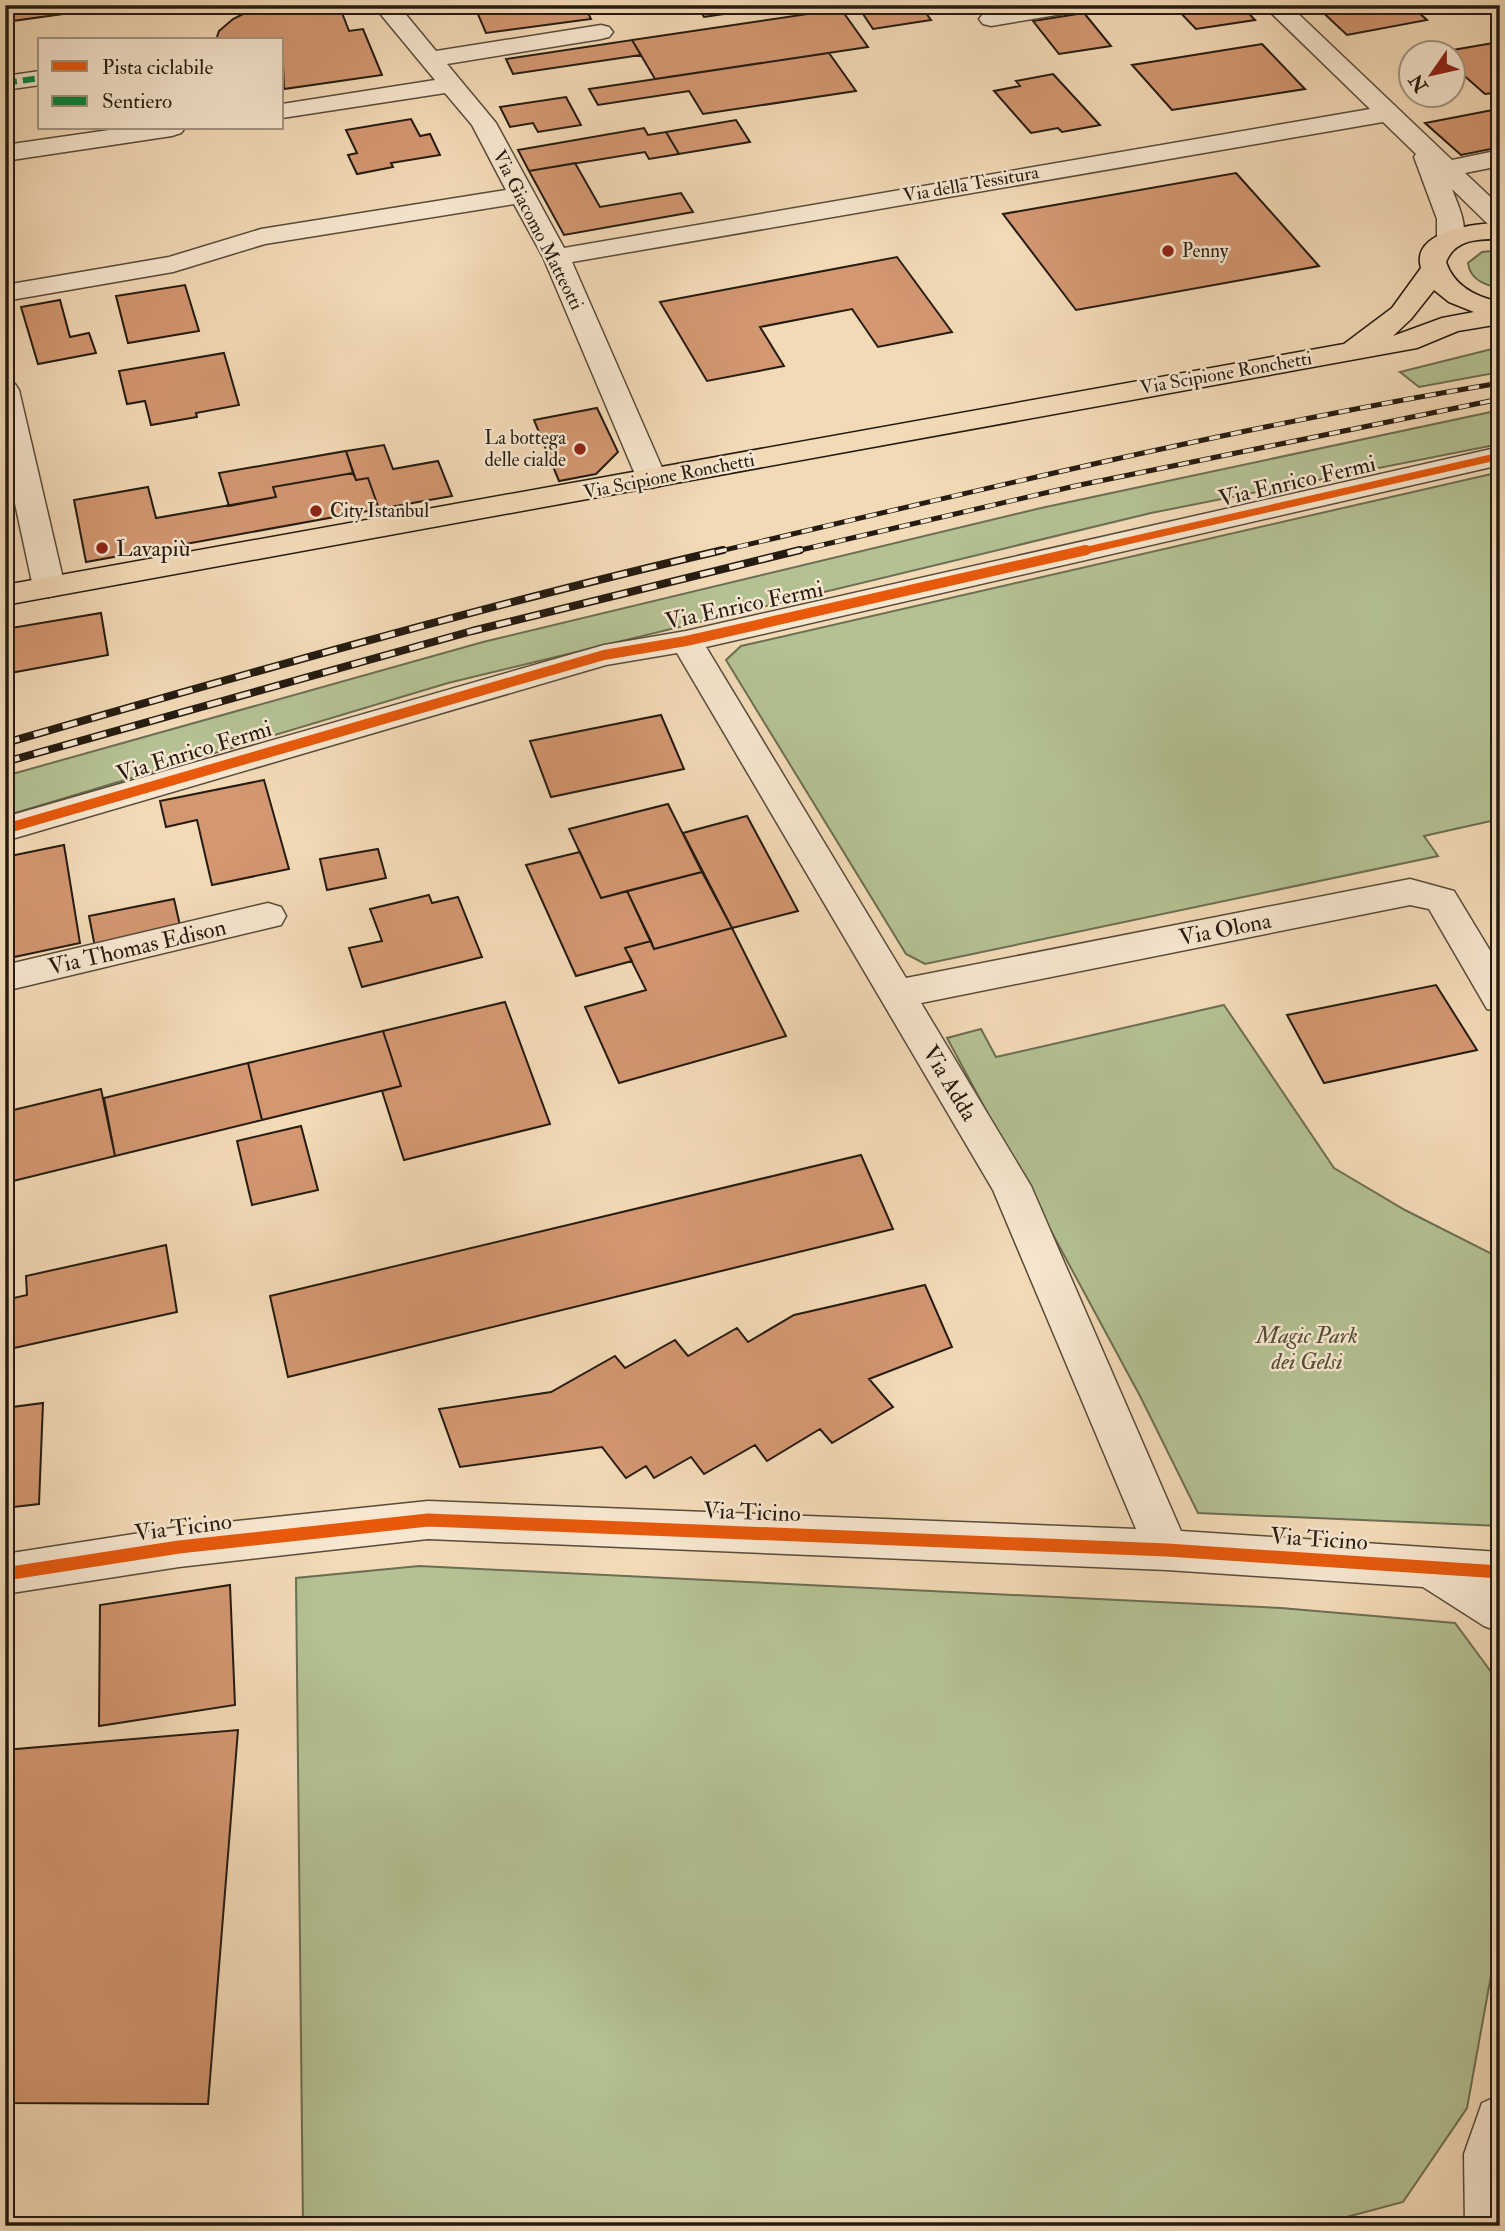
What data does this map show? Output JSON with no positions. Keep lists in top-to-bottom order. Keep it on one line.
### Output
{"streets":{"main road":["Via Scipione Ronchetti"],"street":["Via della Tessitura","Via Giacomo Matteotti","Via Enrico Fermi","Via Olona","Via Thomas Edison","Via Adda","Via Ticino"]},"crossings":[["Via della Tessitura","Via Giacomo Matteotti"],["Via Giacomo Matteotti","Via Scipione Ronchetti"],["Via Enrico Fermi","Via Adda"],["Via Olona","Via Adda"],["Via Adda","Via Ticino"]],"parks":["Magic Park dei Gelsi"],"places":["Penny","La bottega delle cialde","City Istanbul","Lavapiù"],"legend":["Pista ciclabile","Sentiero"],"north":"bottom left"}
